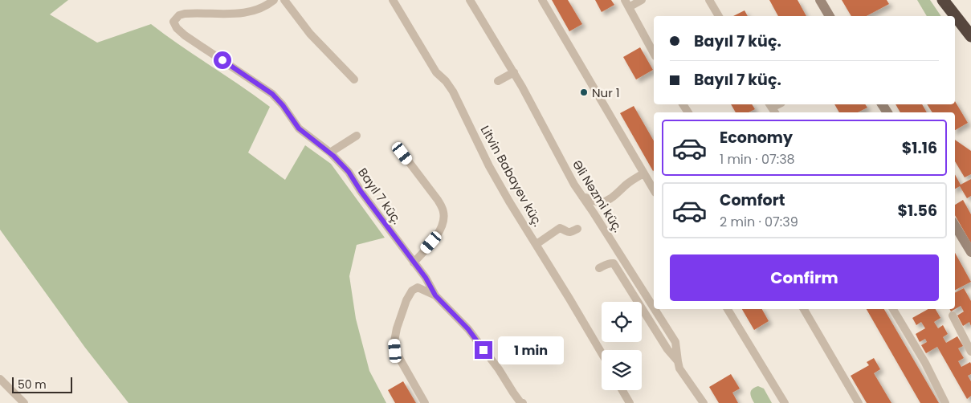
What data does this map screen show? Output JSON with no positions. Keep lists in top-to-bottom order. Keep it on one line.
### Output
{"streets":{"street":["Litvin Babayev küç.","Bayıl 7 küç.","Əli Nəzmi küç."]},"places":["Nur 1"],"scale_bar":"50 m","page":{"banner":["Bayıl 7 küç.","Bayıl 7 küç."],"list":[{"name":"Economy","note":"1 min · 07:38","value":"$1.16"},{"name":"Comfort","note":"2 min · 07:39","value":"$1.56"}],"buttons":"Confirm","bubble":"1 min","scale":"50 m"}}
